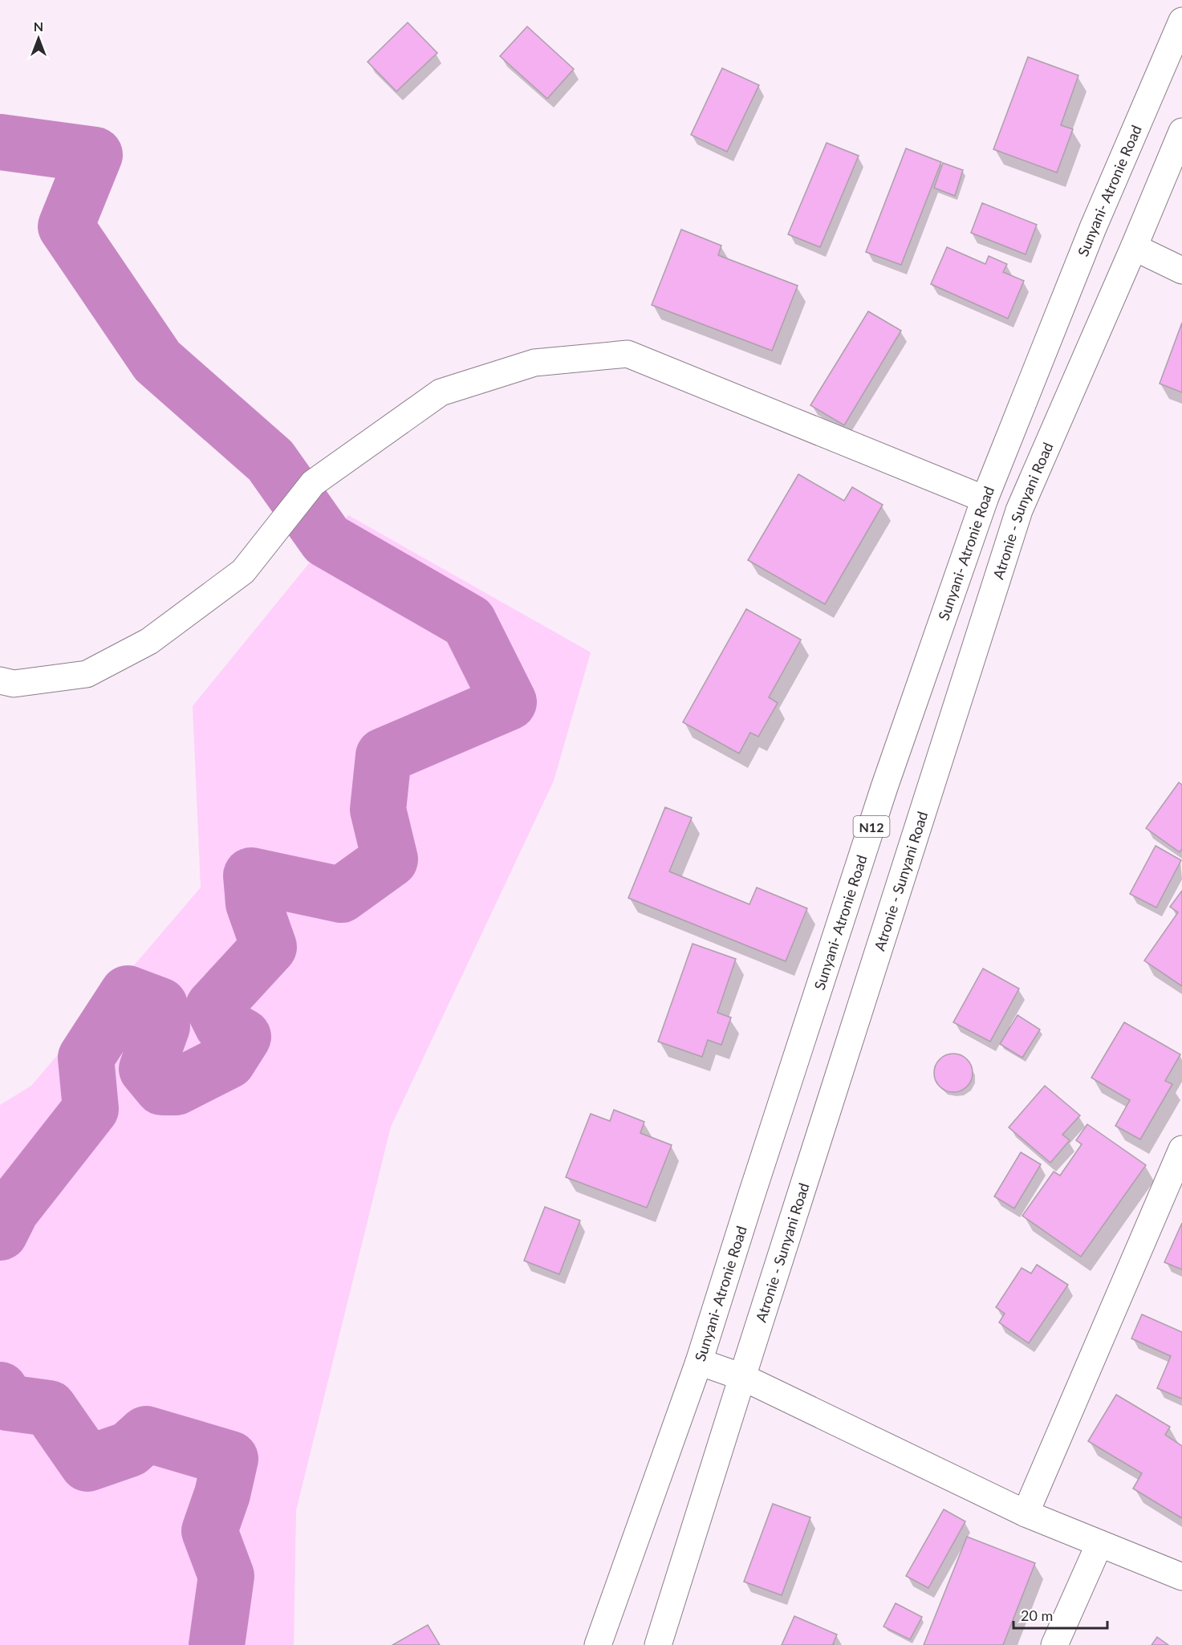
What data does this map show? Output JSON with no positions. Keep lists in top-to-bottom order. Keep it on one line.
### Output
{"streets":{"main road":["Sunyani- Atronie Road","Atronie - Sunyani Road","N12"]},"scale_bar":"20 m","north":"top"}
